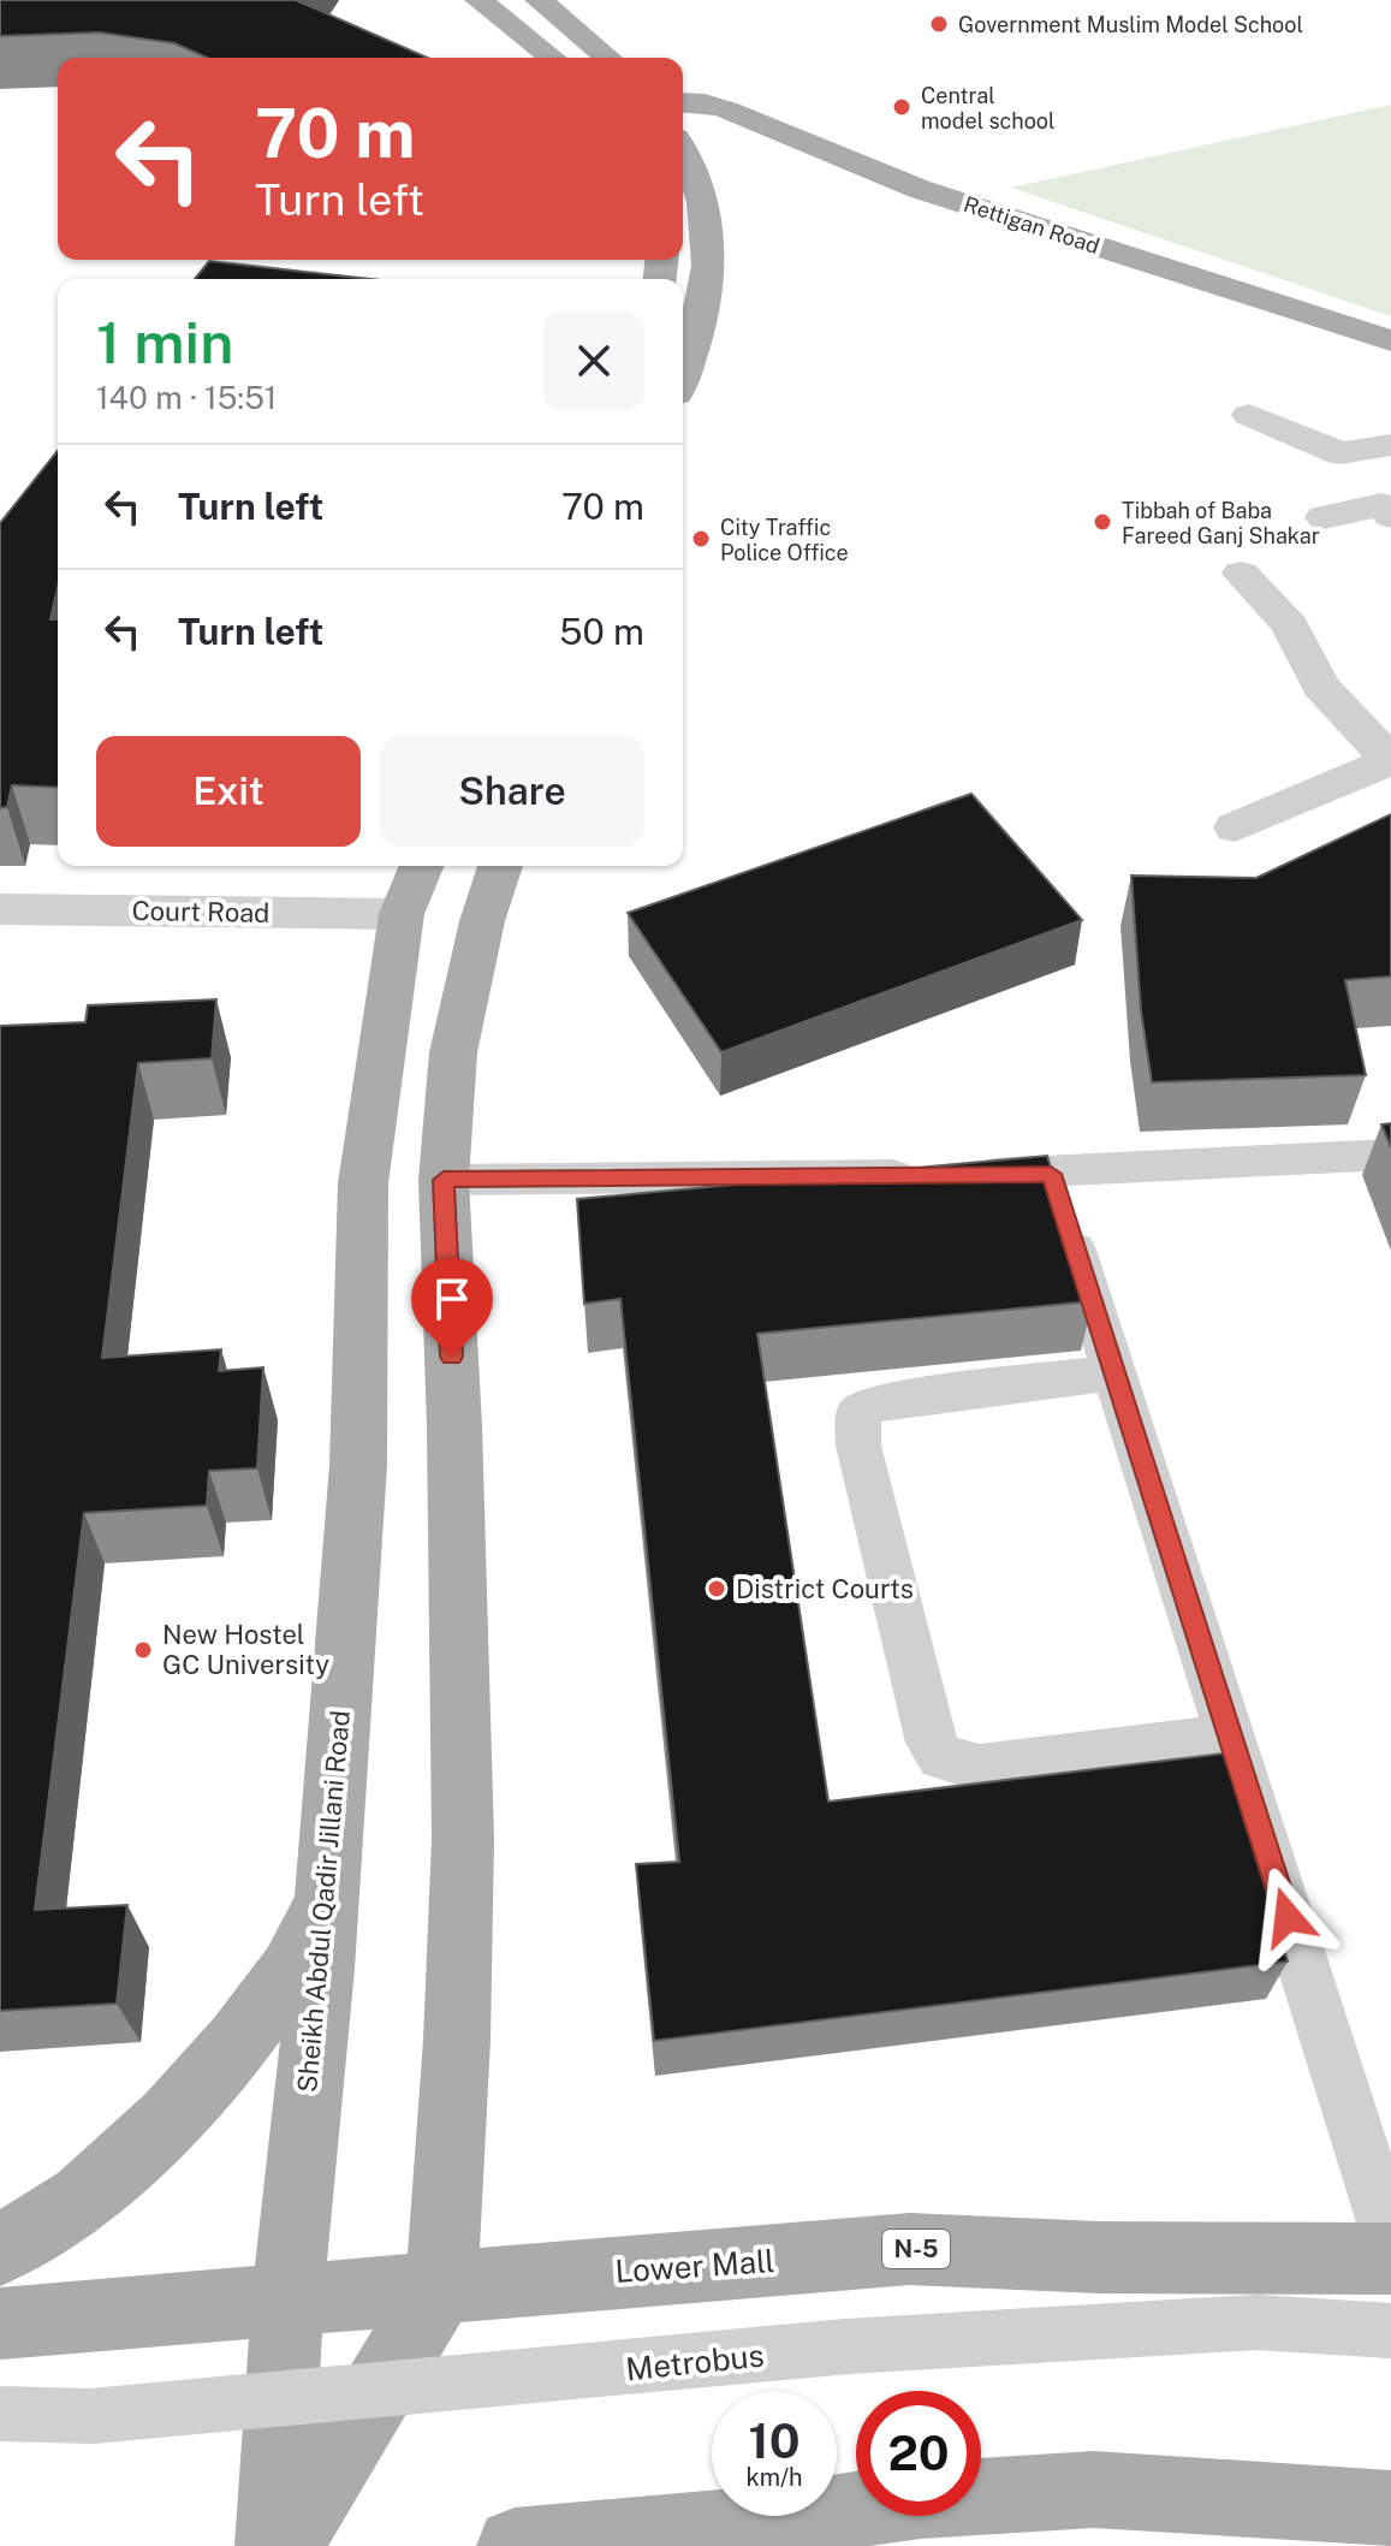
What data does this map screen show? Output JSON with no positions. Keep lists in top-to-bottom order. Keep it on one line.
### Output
{"streets":{"main road":["Rettigan Road","Sheikh Abdul Qadir Jillani Road","N-5","Lower Mall"],"street":["Court Road"],"lane":["Metrobus"]},"crossings":[["Court Road","Sheikh Abdul Qadir Jillani Road"],["Sheikh Abdul Qadir Jillani Road","Lower Mall"]],"places":["Government Muslim Model School","Central model school","Tibbah of Baba Fareed Ganj Shakar","City Traffic Police Office","District Courts","New Hostel GC University"],"page":{"turn":["70 m","Turn left"],"heading":["1 min","140 m · 15:51"],"list":[{"name":"Turn left","value":"70 m"},{"name":"Turn left","value":"50 m"}],"buttons":["Exit","Share"],"speed":"10 km/h","limit":"20"}}
